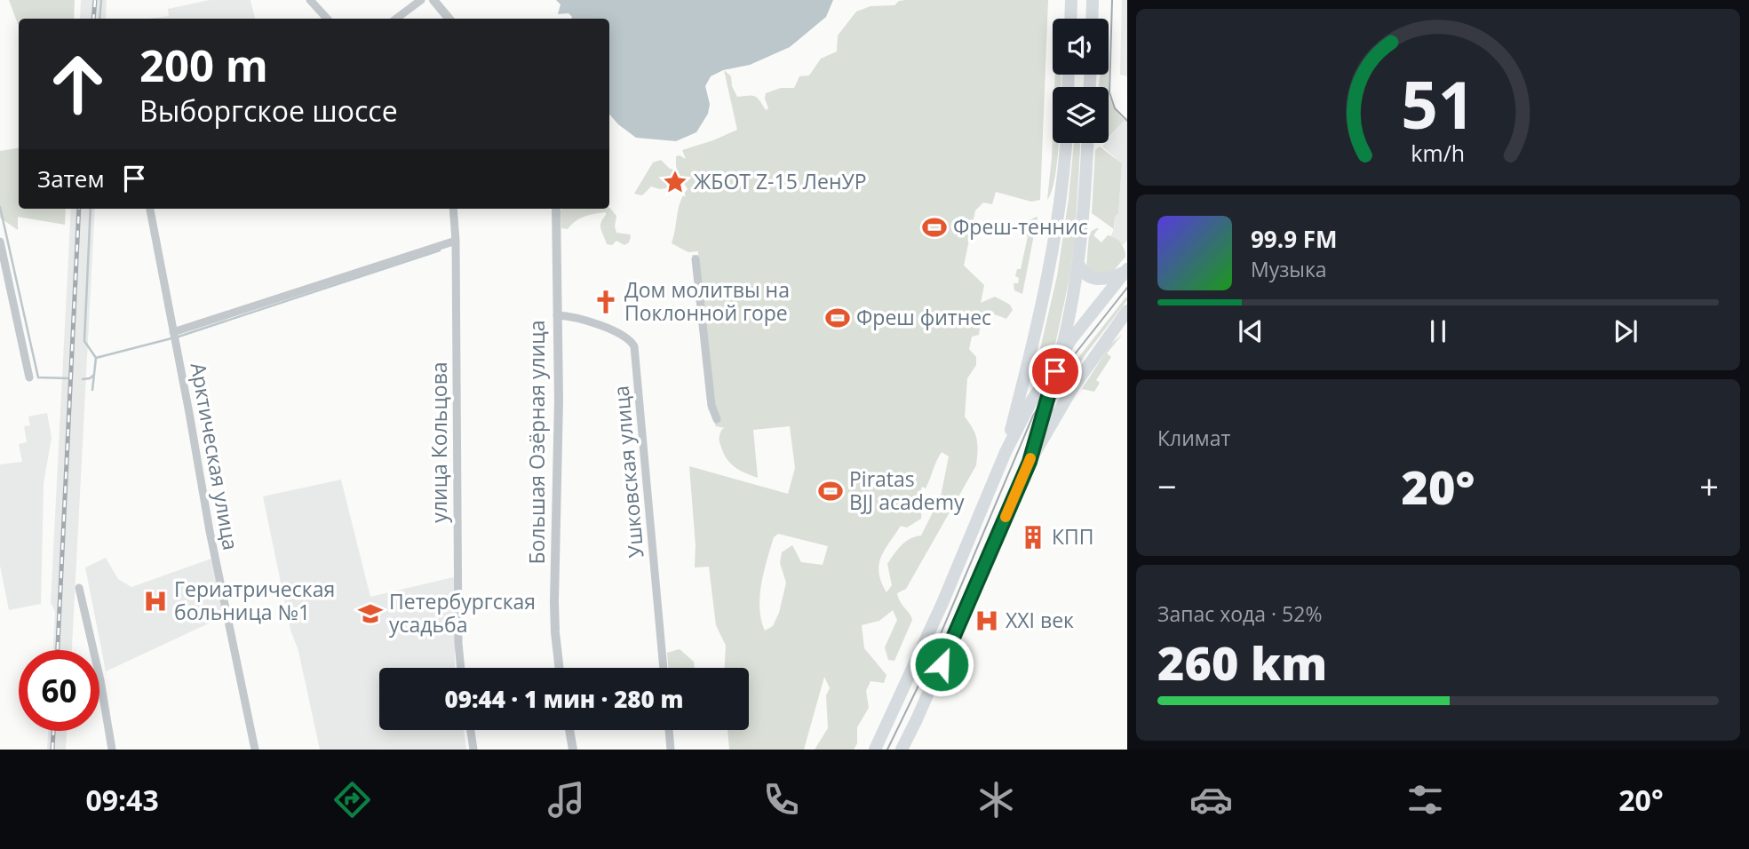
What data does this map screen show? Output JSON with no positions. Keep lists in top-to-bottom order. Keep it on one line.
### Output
{"streets":{"street":["улица Кольцова","Большая Озёрная улица","Арктическая улица","Ушковская улица"]},"crossings":[["Большая Озёрная улица","Ушковская улица"]],"places":{"place":["ЖБОТ Z-15 ЛенУР"],"sports":["Фреш-теннис","Фреш фитнес","Piratas BJJ academy"],"church":["Дом молитвы на Поклонной горе"],"building":["КПП"],"hospital":["Гериатрическая больница №1","XXI век"],"school or university":["Петербургская усадьба"]},"page":{"turn":["200 m","Выборгское шоссе"],"then":"Затем","song":["99.9 FM","Музыка"],"tile":["Климат",["Запас хода · 52%","260 km"]],"heat":["−","20°","+"],"limit":"60","trip":"09:44 · 1 мин · 280 m","tabs":["09:43","20°"],"gauge":["51","km/h"]}}
